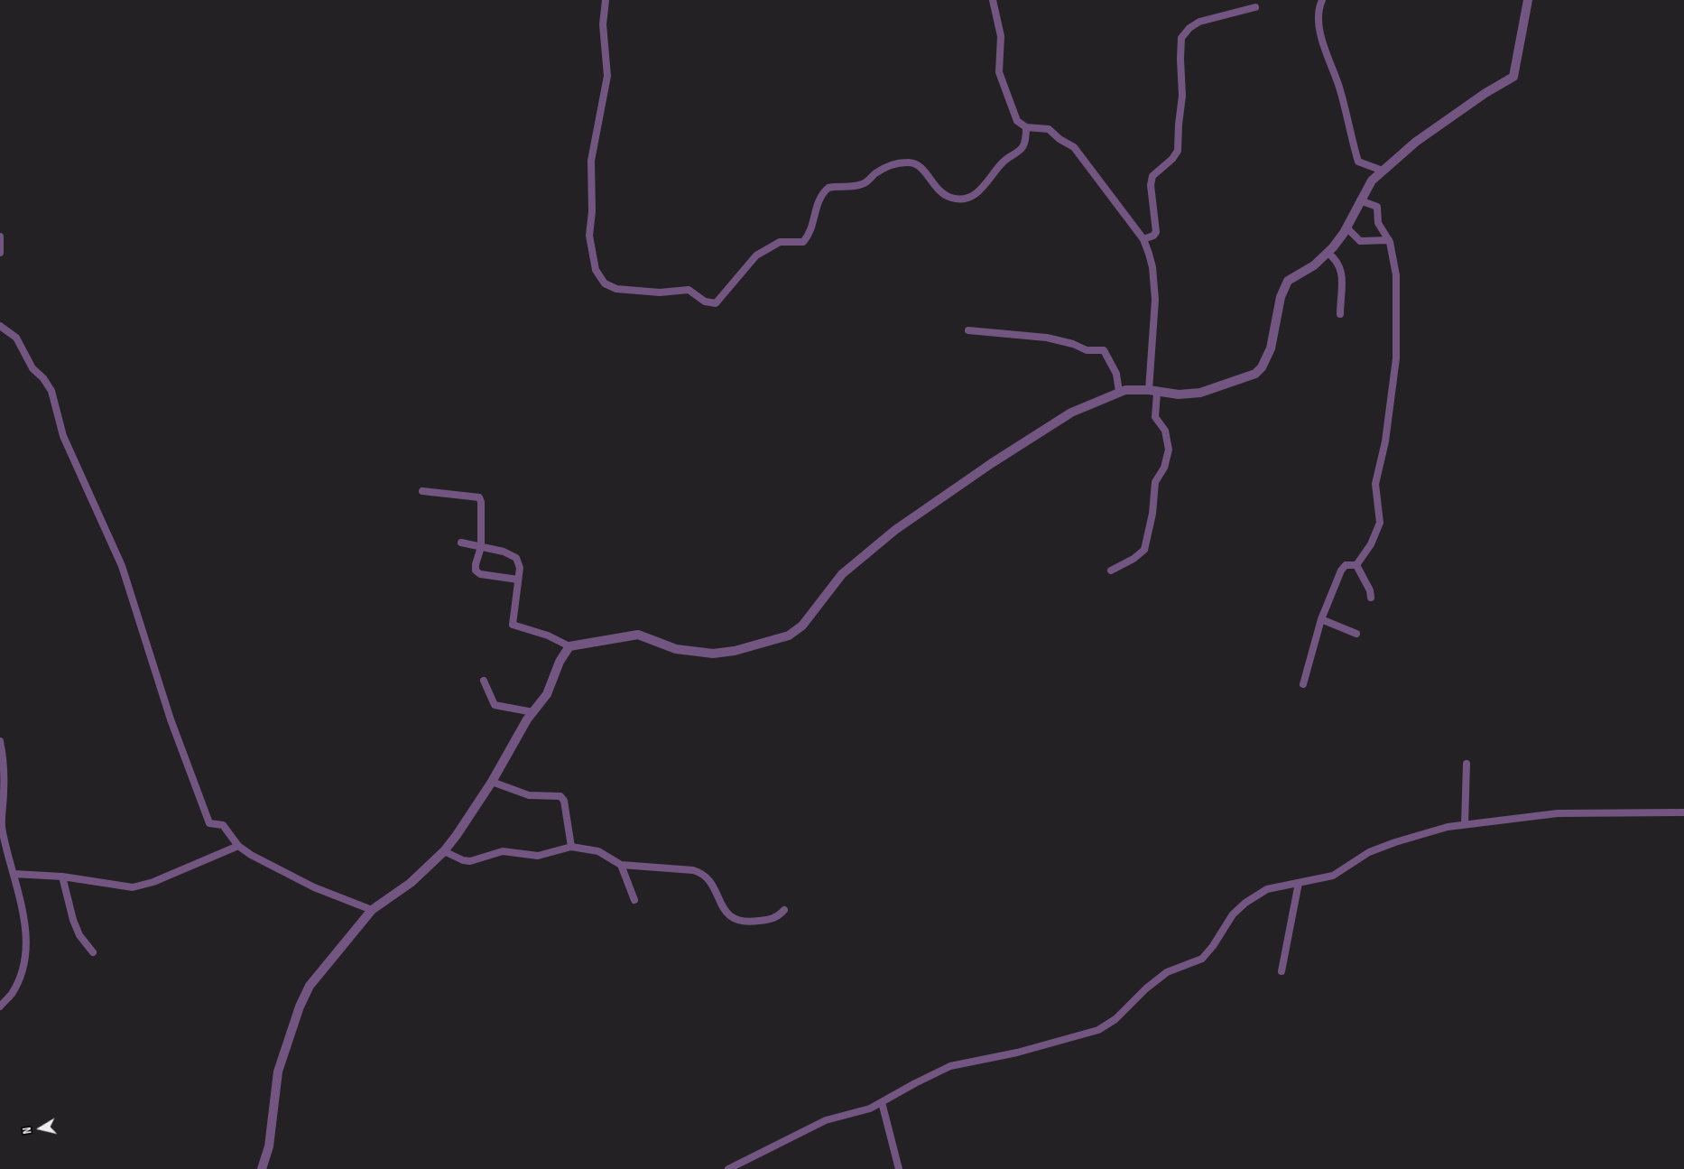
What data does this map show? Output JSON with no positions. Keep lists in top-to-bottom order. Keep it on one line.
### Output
{"north":"left"}
